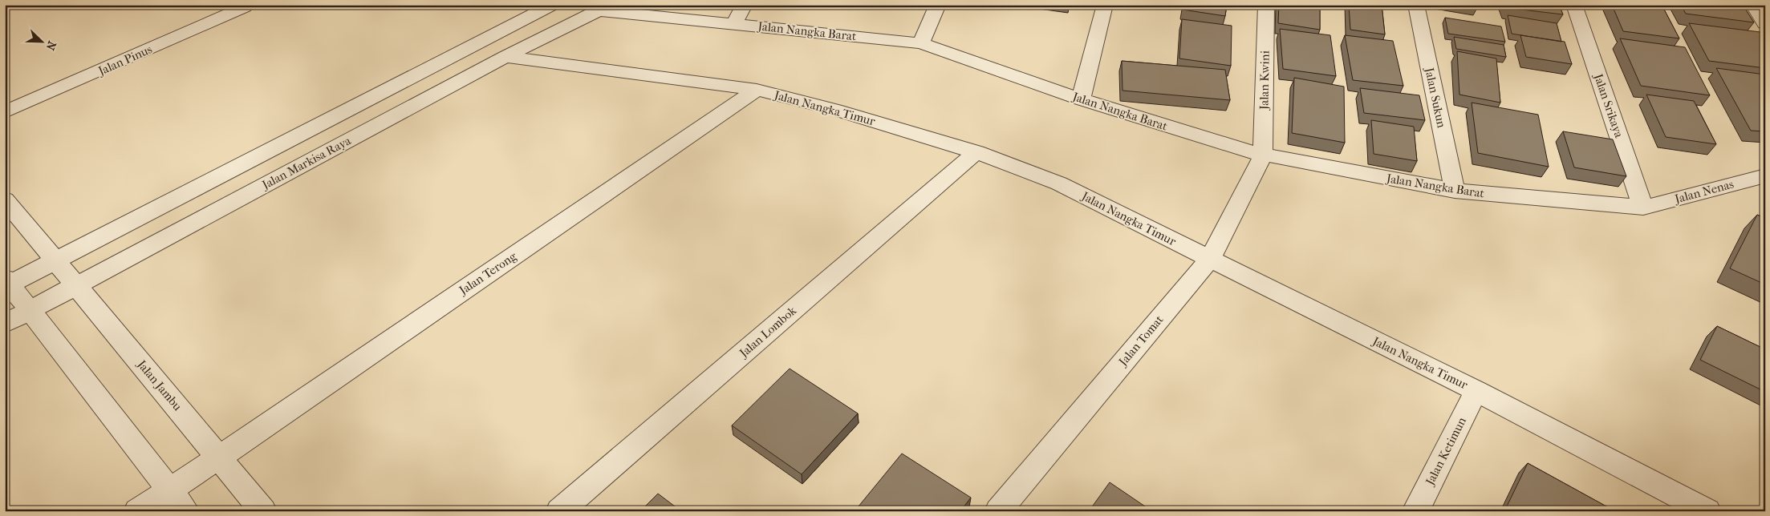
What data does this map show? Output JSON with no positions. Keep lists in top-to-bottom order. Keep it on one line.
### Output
{"streets":{"street":["Jalan Nangka Barat","Jalan Pinus","Jalan Kwini","Jalan Sukun","Jalan Srikaya","Jalan Nangka Timur","Jalan Markisa Raya","Jalan Nenas","Jalan Terong","Jalan Lombok","Jalan Tomat","Jalan Jambu","Jalan Ketimun"]},"crossings":[["Jalan Nangka Barat","Jalan Kwini"],["Jalan Nangka Barat","Jalan Sukun"],["Jalan Nangka Barat","Jalan Srikaya"],["Jalan Nangka Barat","Jalan Markisa Raya"],["Jalan Nangka Barat","Jalan Nenas"],["Jalan Nangka Barat","Jalan Tomat"],["Jalan Kwini","Jalan Tomat"],["Jalan Srikaya","Jalan Nenas"],["Jalan Nangka Timur","Jalan Markisa Raya"],["Jalan Nangka Timur","Jalan Terong"],["Jalan Nangka Timur","Jalan Lombok"],["Jalan Nangka Timur","Jalan Tomat"],["Jalan Nangka Timur","Jalan Ketimun"],["Jalan Markisa Raya","Jalan Jambu"],["Jalan Terong","Jalan Jambu"]],"north":"bottom right"}
